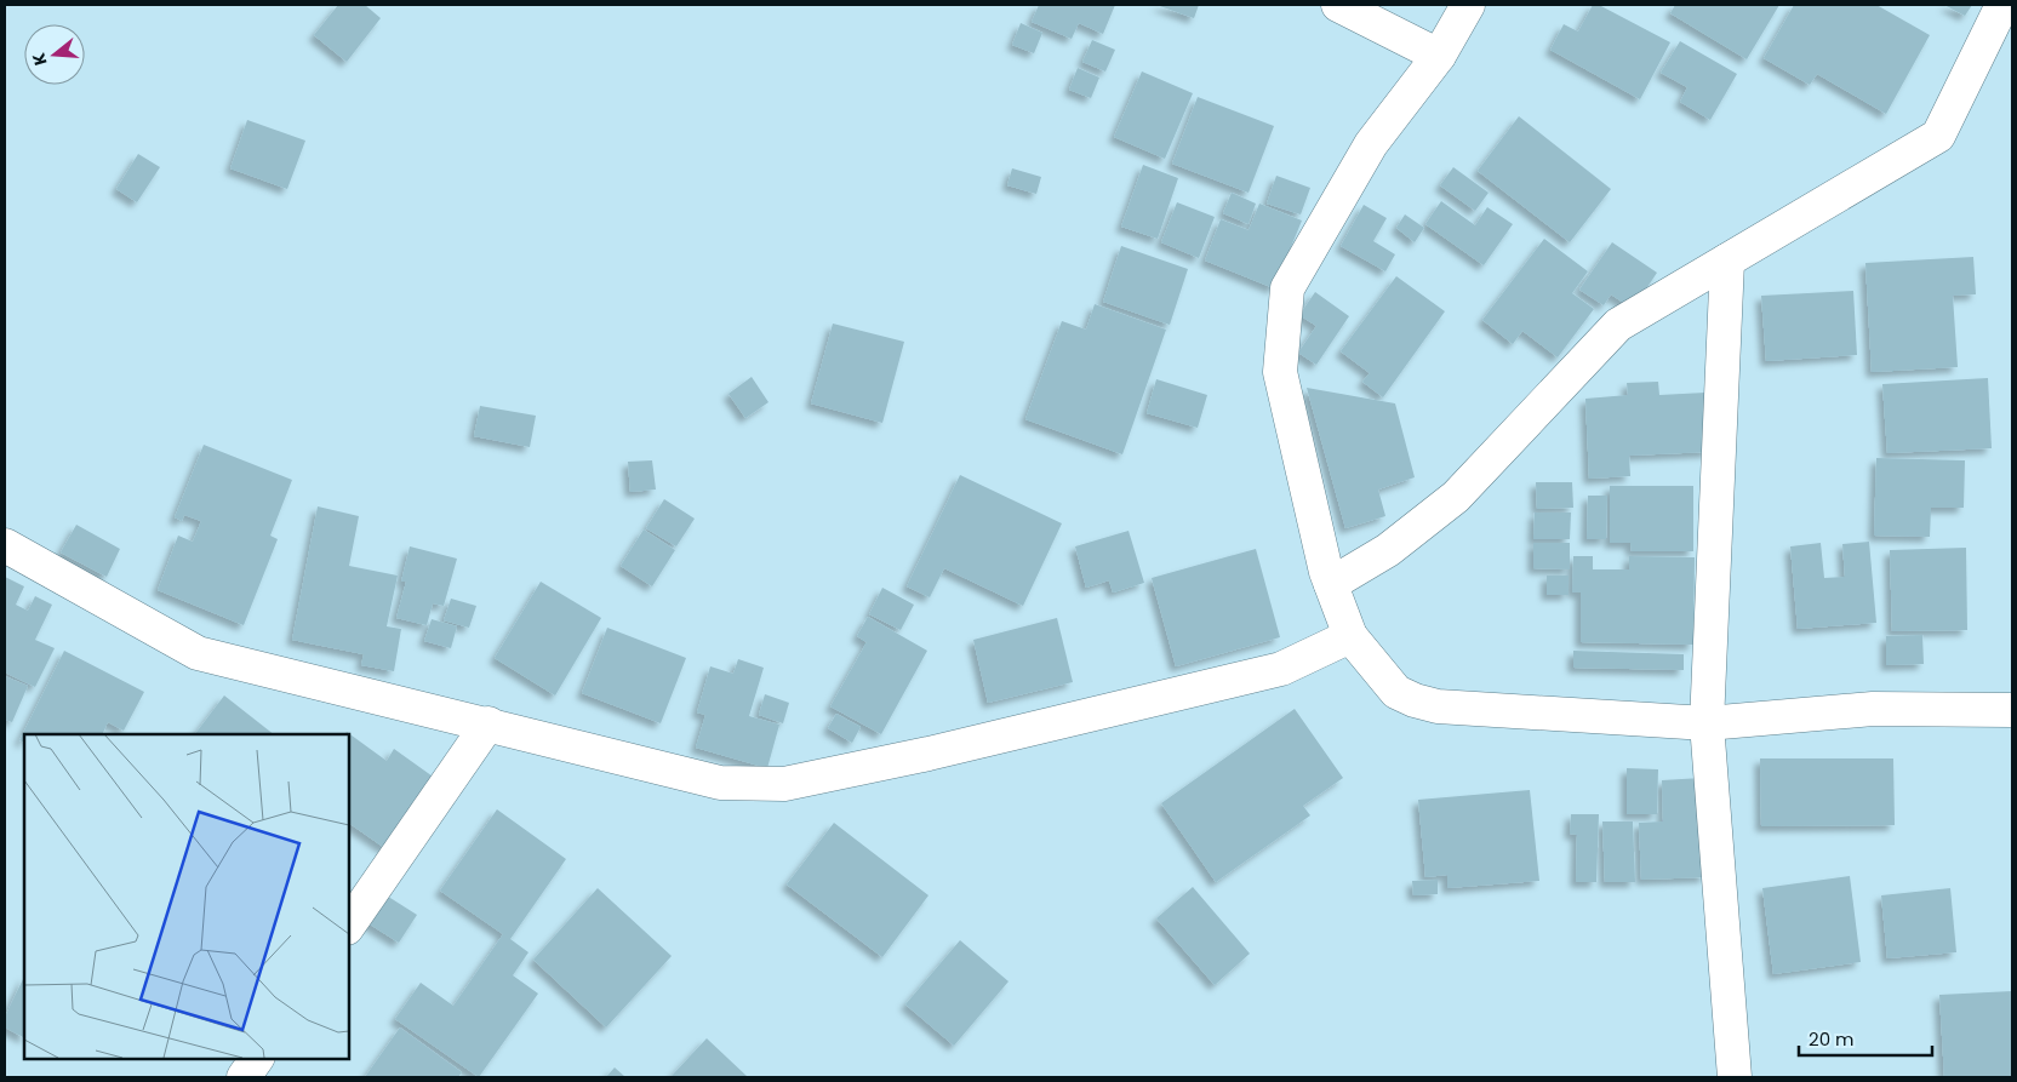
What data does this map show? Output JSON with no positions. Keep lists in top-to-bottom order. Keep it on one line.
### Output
{"scale_bar":"20 m","north":"left"}
